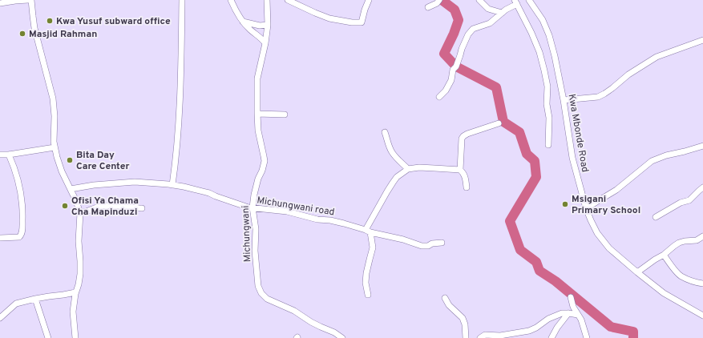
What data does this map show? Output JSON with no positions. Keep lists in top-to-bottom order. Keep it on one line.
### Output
{"streets":{"street":["Kwa Mbonde Road","Michungwani road","Michungwani"]},"crossings":[["Michungwani road","Michungwani"]],"places":["Kwa Yusuf subward office","Masjid Rahman","Bita Day Care Center","Msigani Primary School","Ofisi Ya Chama Cha Mapinduzi"]}
